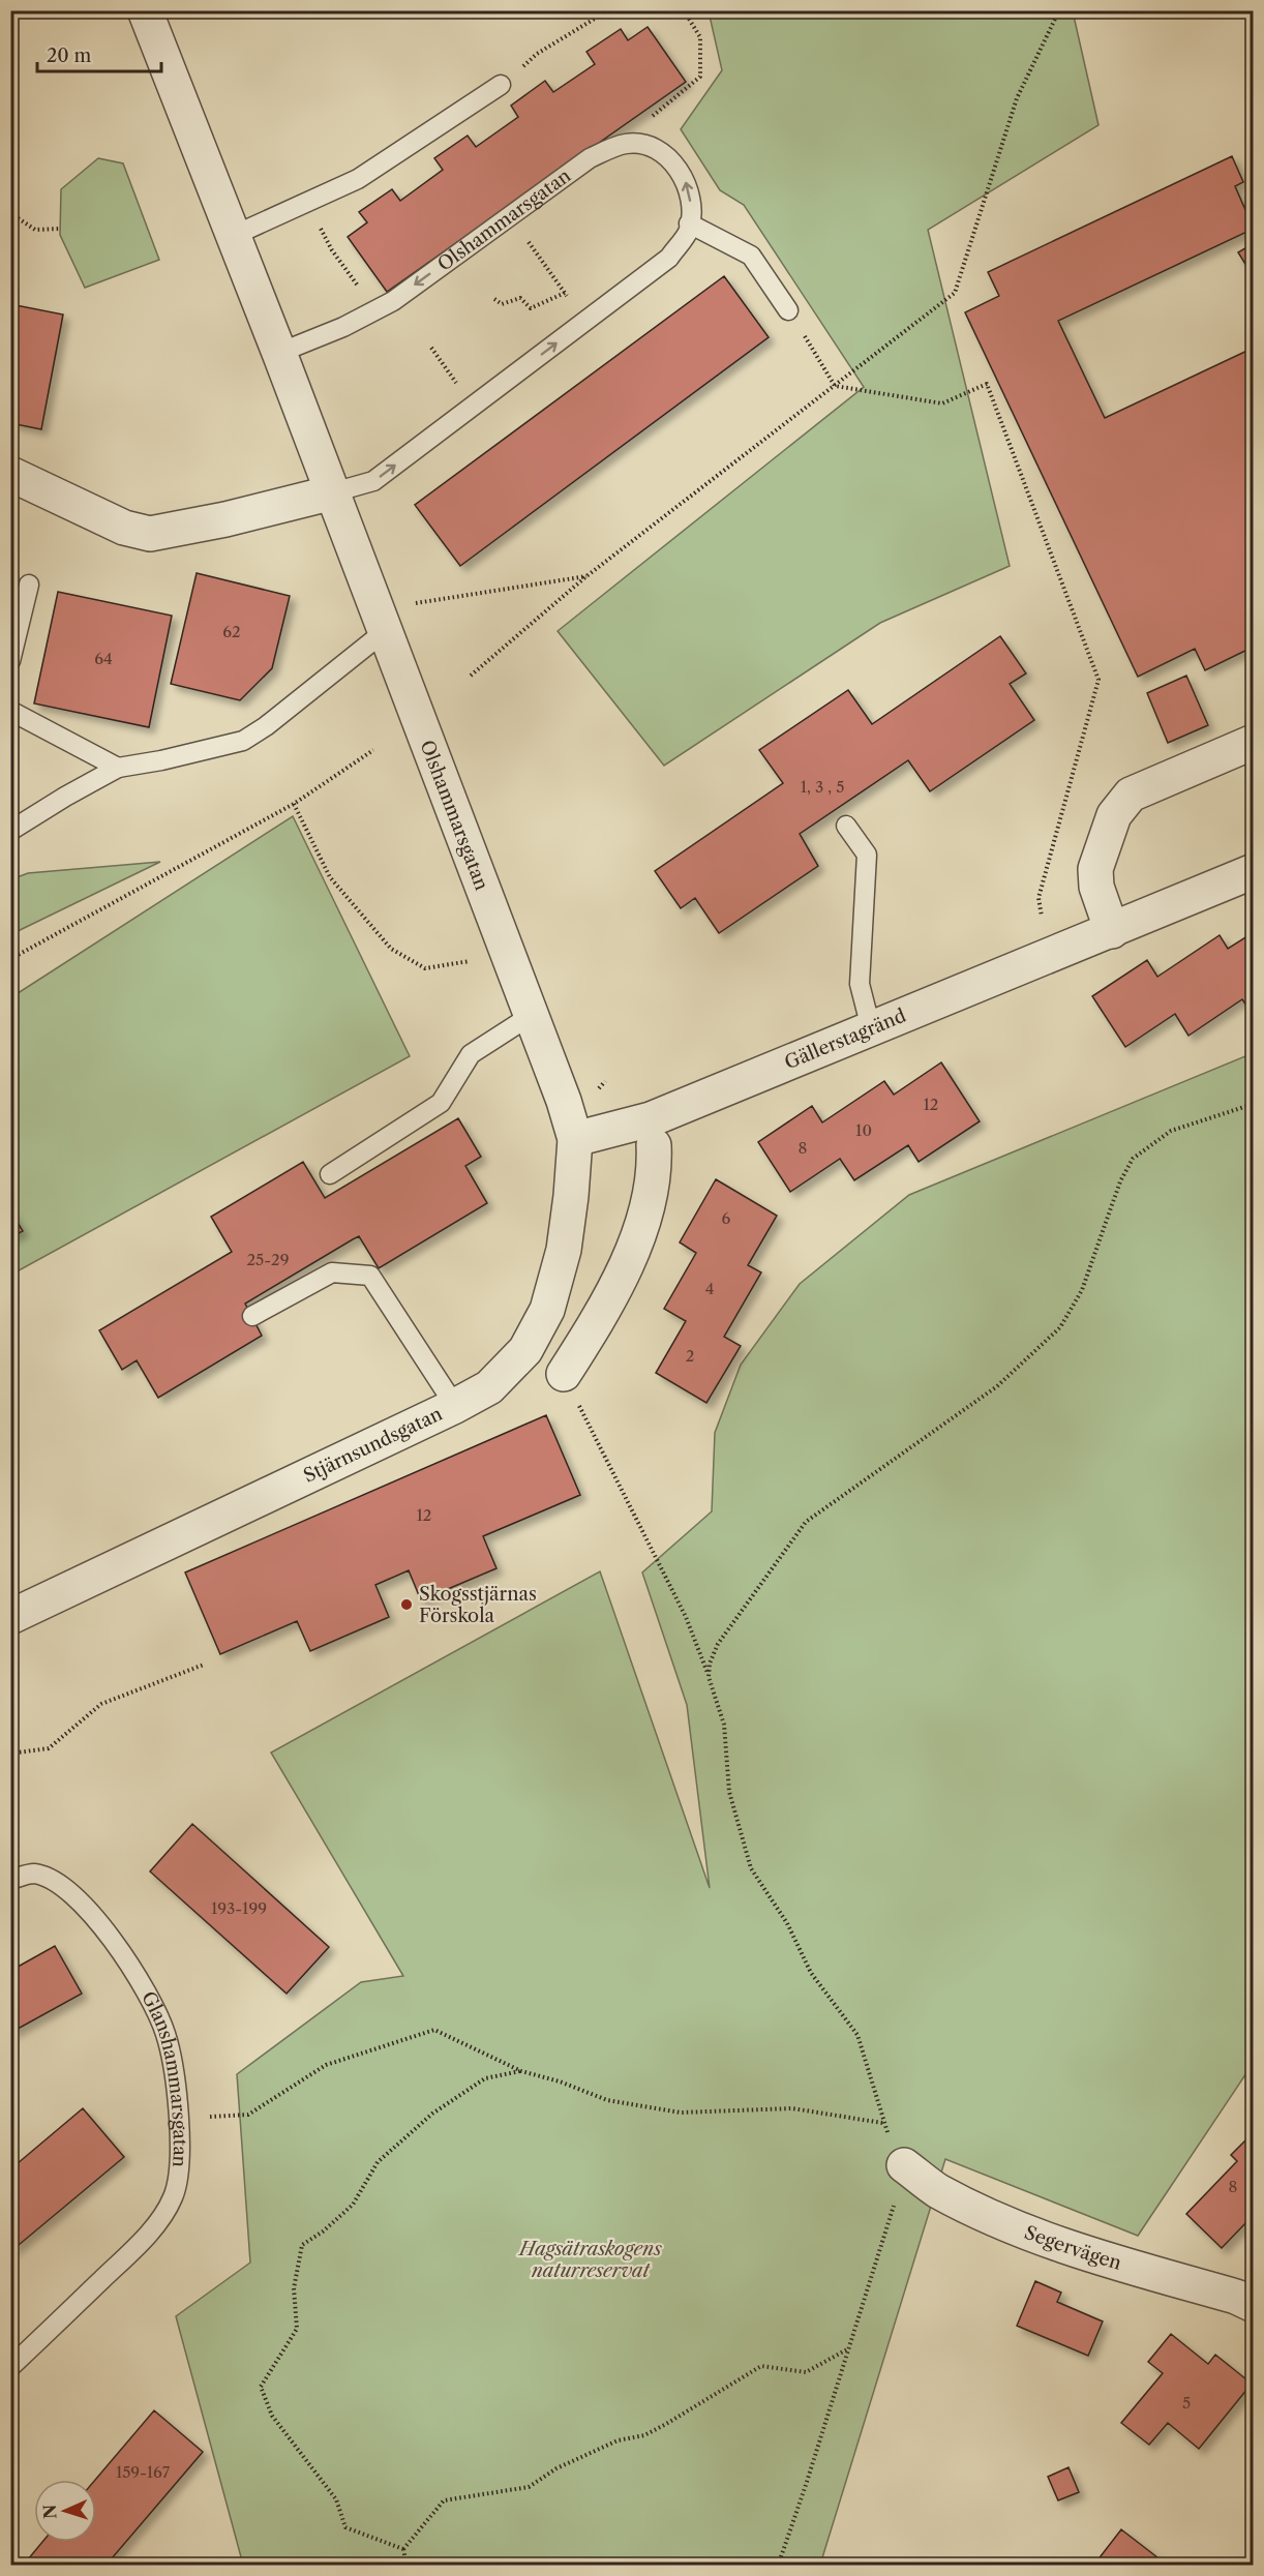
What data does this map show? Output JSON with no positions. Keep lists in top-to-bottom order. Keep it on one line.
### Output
{"streets":{"street":["Olshammarsgatan","Gällerstagränd","Stjärnsundsgatan","Segervägen"],"lane":["Glanshammarsgatan"]},"crossings":[["Olshammarsgatan","Gällerstagränd"],["Olshammarsgatan","Stjärnsundsgatan"],["Gällerstagränd","Stjärnsundsgatan"]],"parks":["Hagsätraskogens naturreservat"],"places":["Skogsstjärnas Förskola"],"house_numbers":["62","64","1, 3 , 5","12","10","8","6","25-29","4","2","12","193-199","8","5","159-167"],"scale_bar":"20 m","north":"left"}
